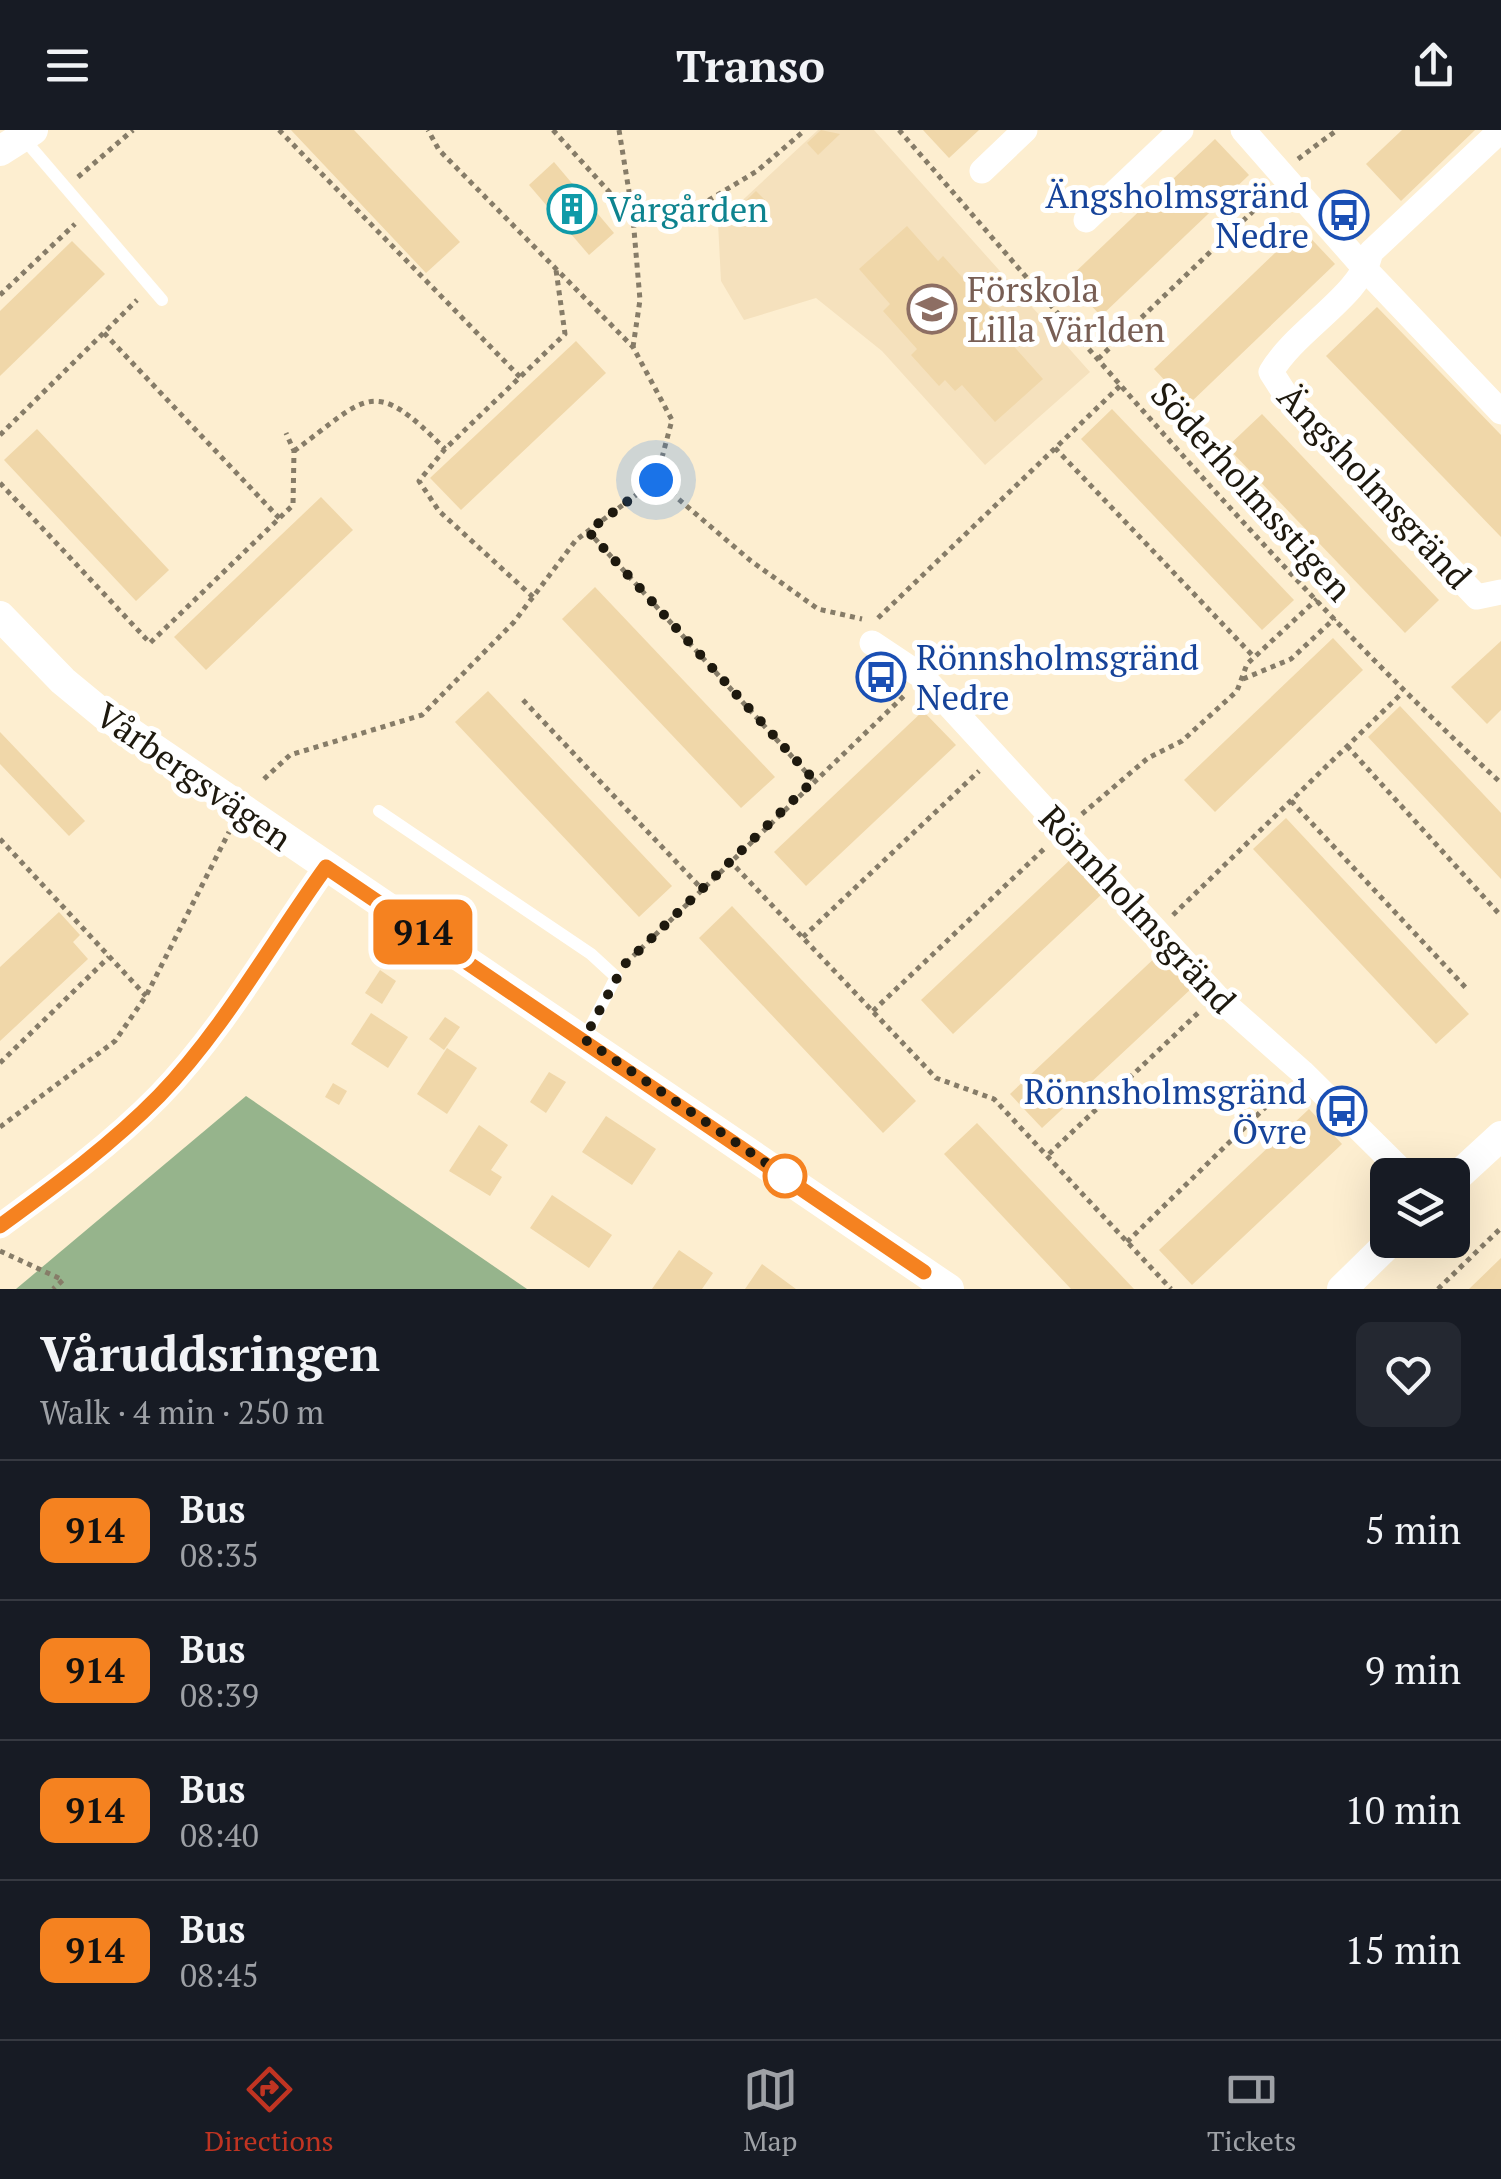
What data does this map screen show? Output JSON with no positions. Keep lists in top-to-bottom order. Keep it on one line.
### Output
{"streets":{"street":["Ängsholmsgränd","Vårbergsvägen","Rönnholmsgränd"],"path":["Söderholmsstigen"]},"places":{"building":["Vårgården"],"bus stop":["Ängsholmsgränd Nedre","Rönnsholmsgränd Nedre","Rönnsholmsgränd Övre"],"school or university":["Förskola Lilla Världen"]},"lines":["bus line 914"],"page":{"header":"Transo","on_map":"914","heading":["Våruddsringen","Walk · 4 min · 250 m"],"list":[{"mark":"914","name":"Bus","note":"08:35","value":"5 min"},{"mark":"914","name":"Bus","note":"08:39","value":"9 min"},{"mark":"914","name":"Bus","note":"08:40","value":"10 min"},{"mark":"914","name":"Bus","note":"08:45","value":"15 min"}],"tabs":["Directions","Map","Tickets"]}}
